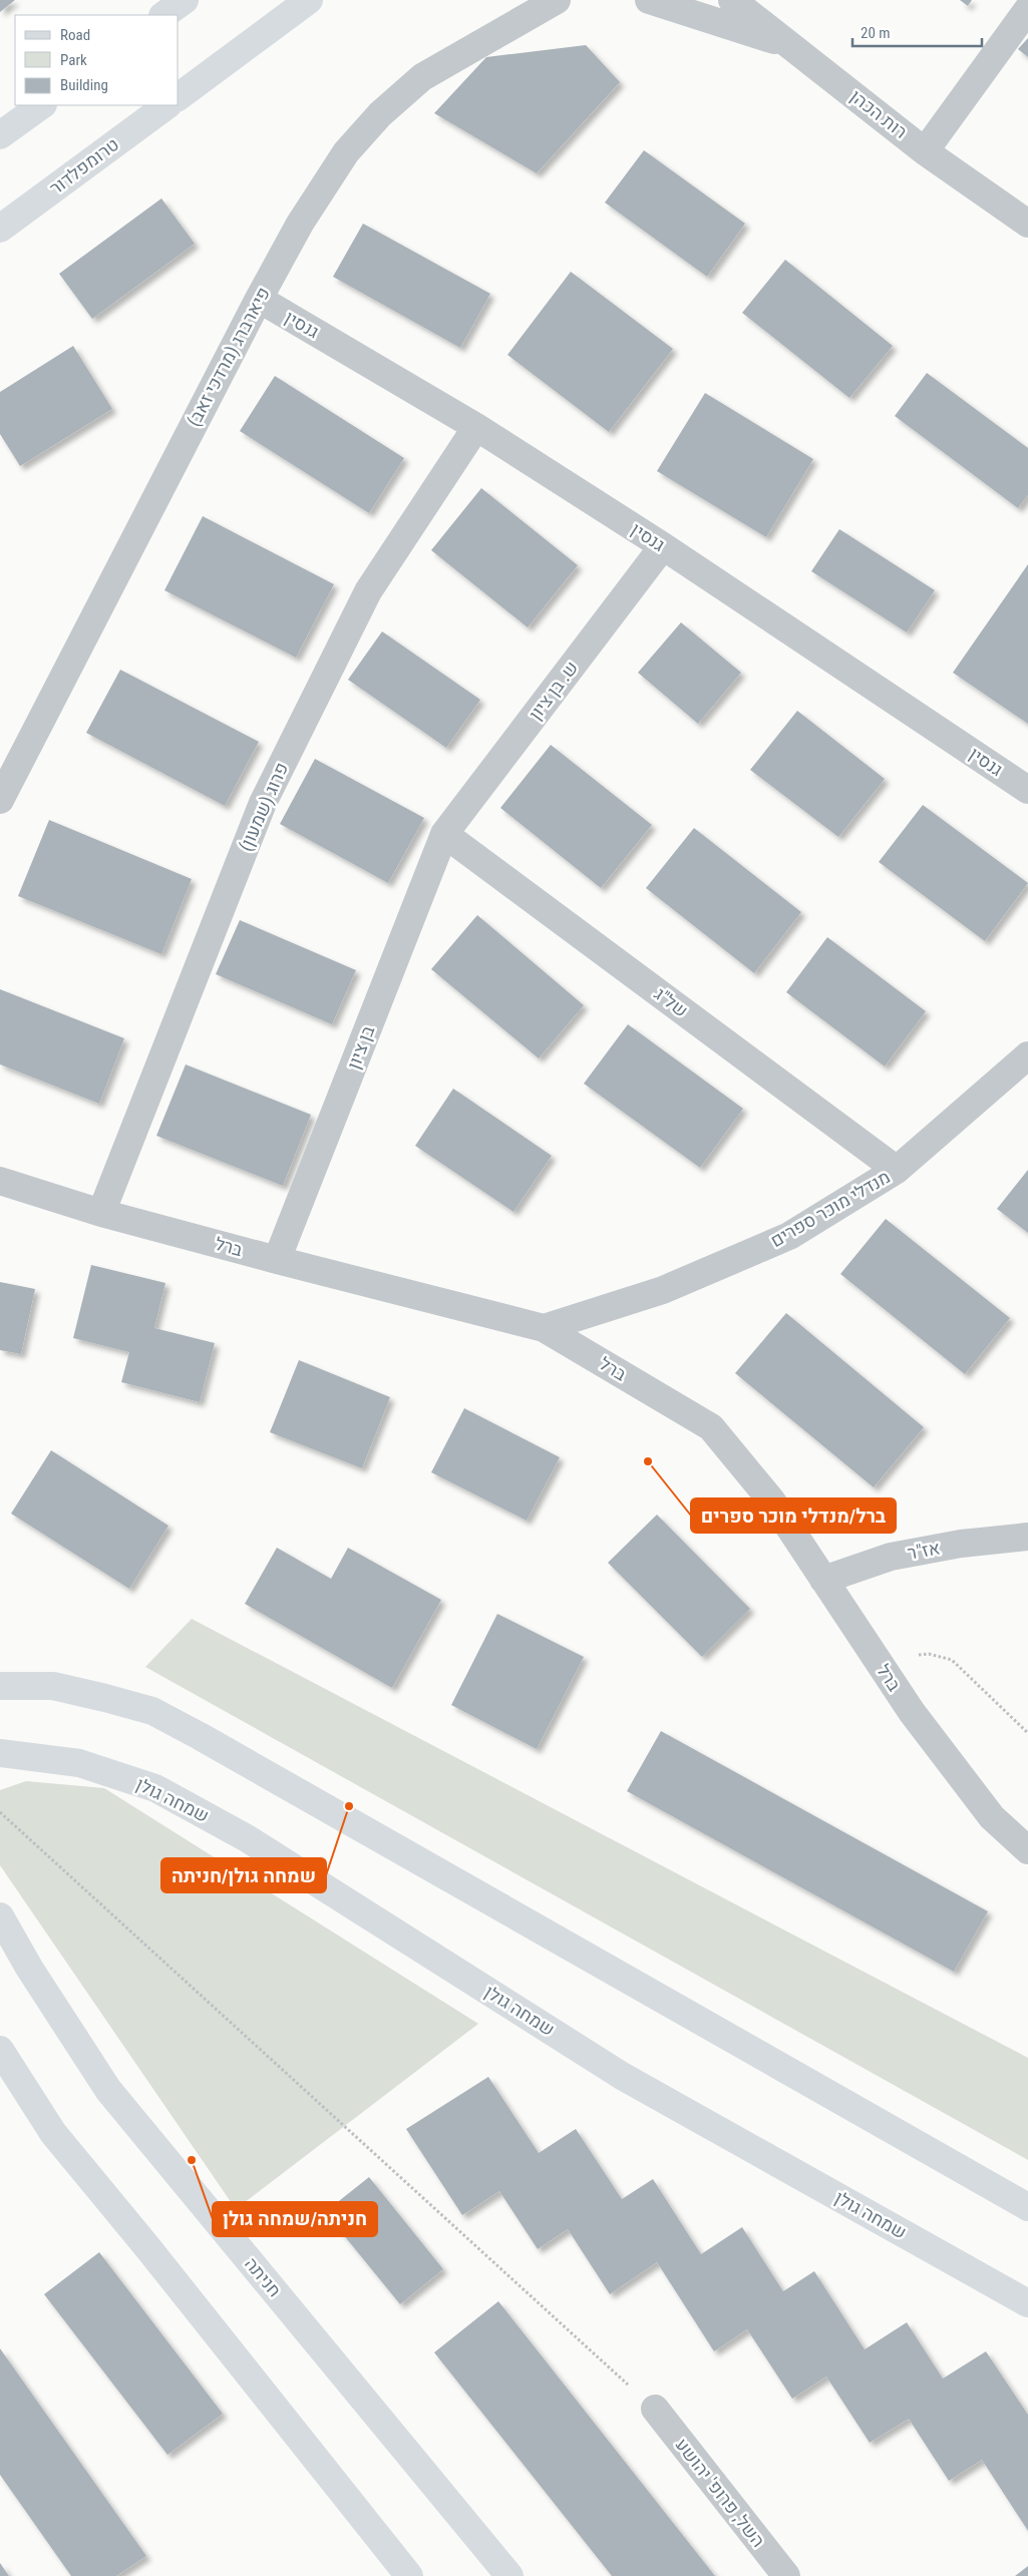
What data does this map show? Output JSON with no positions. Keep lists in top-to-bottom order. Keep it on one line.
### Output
{"streets":{"street":["רות הכהן","טרומפלדור","גנסין","פיארברג (מרדכי זאב)","ש. בן ציון","פרוג (שמעון)","של\"ג","בן ציון","מנדלי מוכר ספרים","ברל","אז\"ר","שמחה גולן","חניתה","השל, פרופ' יהושע"]},"crossings":[["גנסין","פיארברג (מרדכי זאב)"],["גנסין","ש. בן ציון"],["גנסין","פרוג (שמעון)"],["ש. בן ציון","של\"ג"],["ש. בן ציון","בן ציון"],["פרוג (שמעון)","ברל"],["של\"ג","בן ציון"],["של\"ג","מנדלי מוכר ספרים"],["בן ציון","ברל"],["מנדלי מוכר ספרים","ברל"],["ברל","אז\"ר"]],"places":["ברל/מנדלי מוכר ספרים","שמחה גולן/חניתה","חניתה/שמחה גולן"],"legend":["Road","Park","Building"],"scale_bar":"20 m"}
